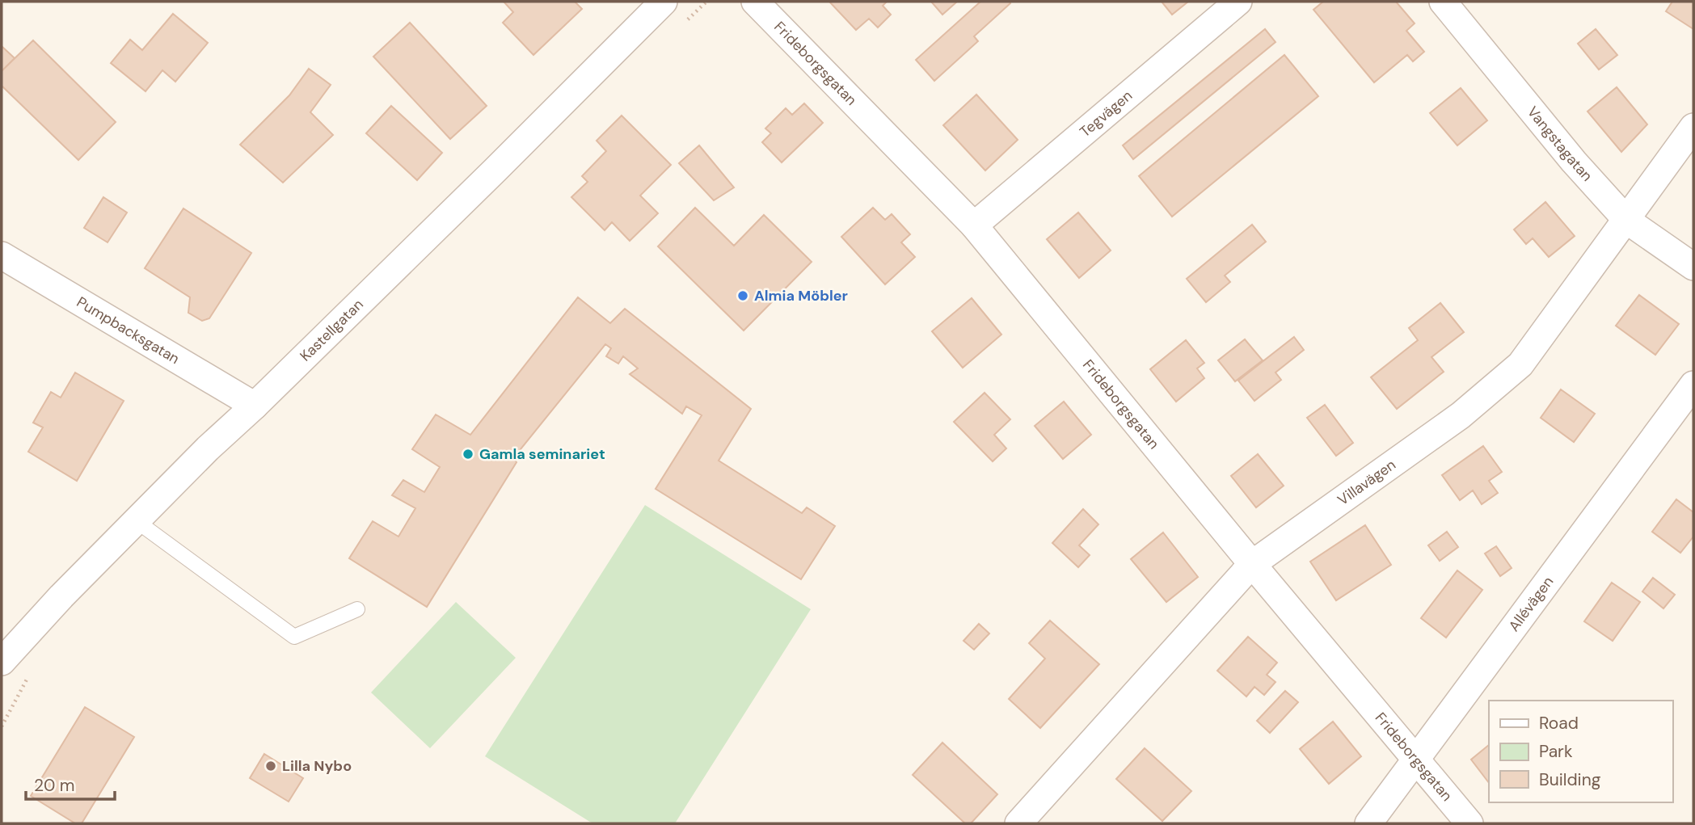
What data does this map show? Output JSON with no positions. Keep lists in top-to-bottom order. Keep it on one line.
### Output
{"streets":{"street":["Frideborgsgatan","Tegvägen","Vangstagatan","Pumpbacksgatan","Kastellgatan","Villavägen","Allévägen"]},"crossings":[["Frideborgsgatan","Tegvägen"],["Frideborgsgatan","Villavägen"],["Frideborgsgatan","Allévägen"],["Vangstagatan","Villavägen"],["Pumpbacksgatan","Kastellgatan"]],"places":["Almia Möbler","Gamla seminariet","Lilla Nybo"],"legend":["Road","Park","Building"],"scale_bar":"20 m"}
